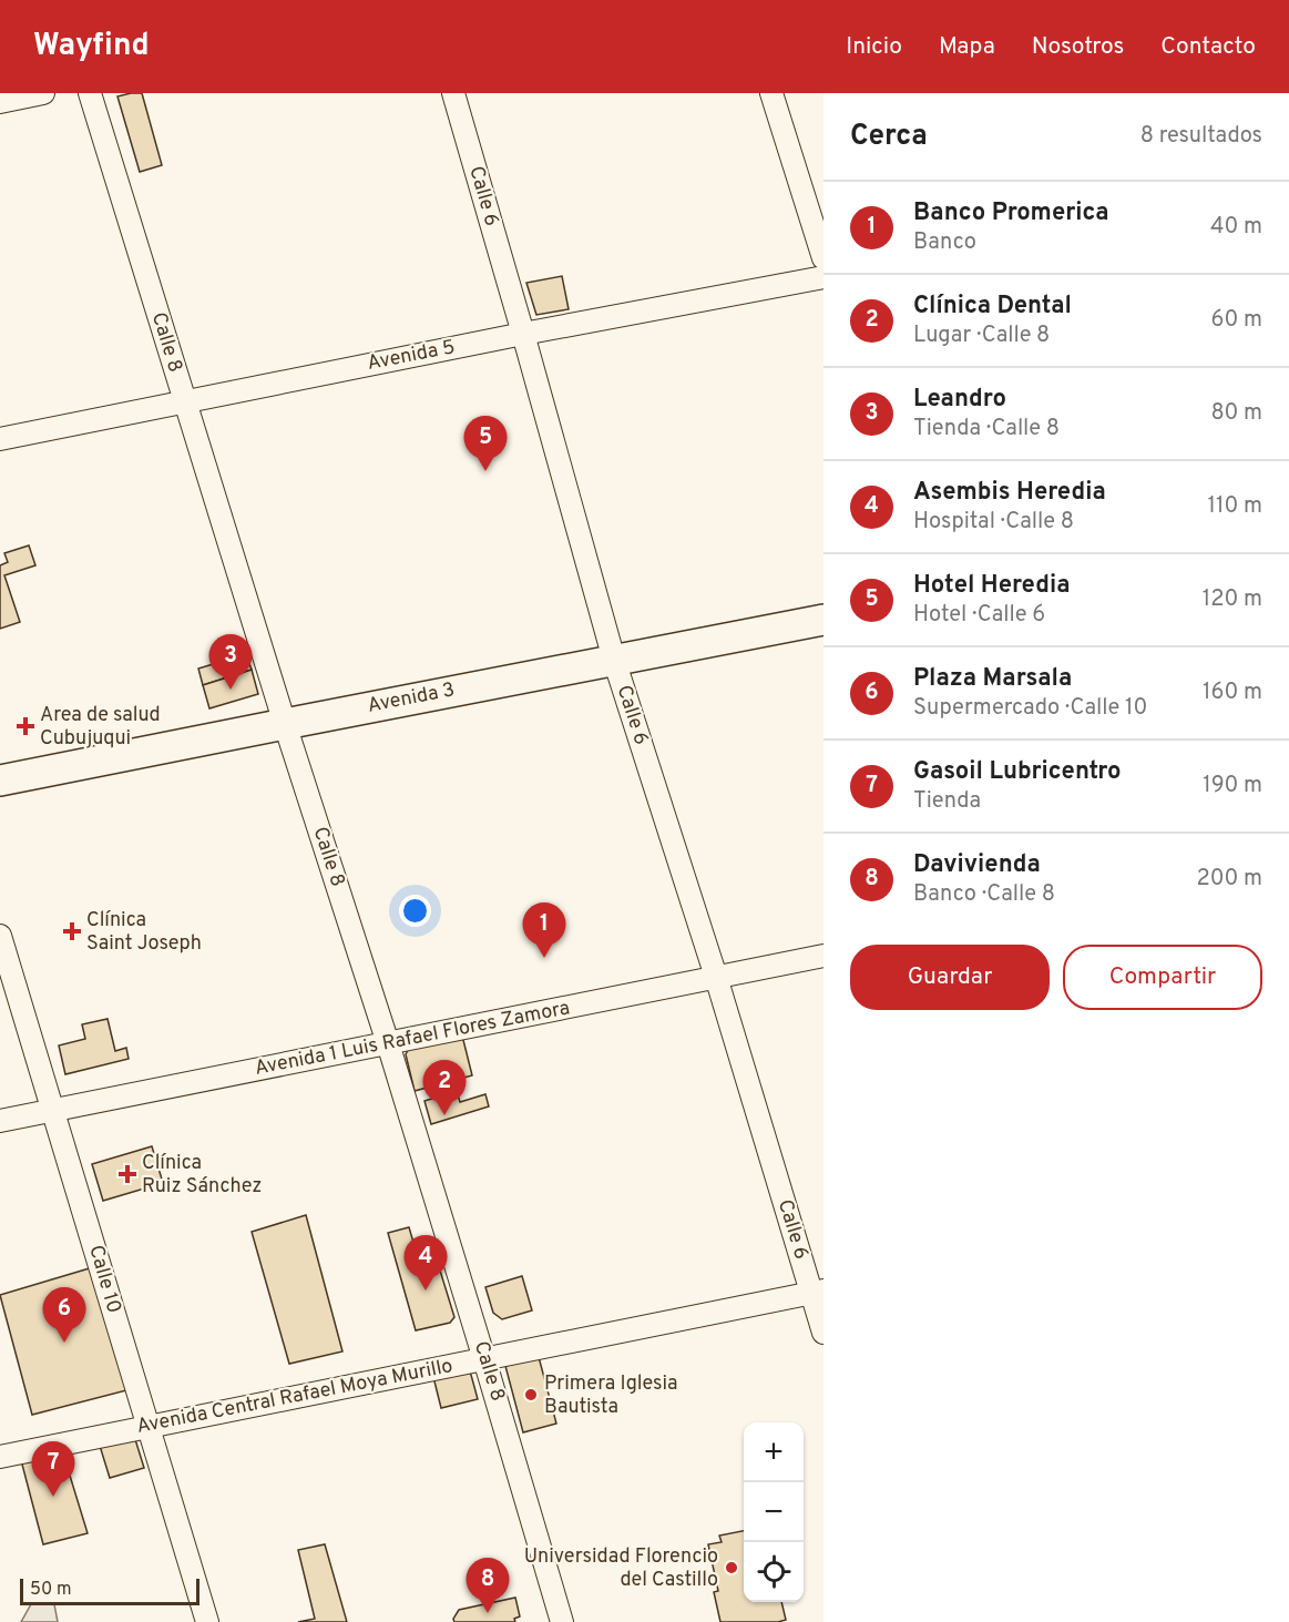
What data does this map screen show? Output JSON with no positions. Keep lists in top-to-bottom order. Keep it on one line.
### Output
{"streets":{"street":["Calle 6","Calle 8","Avenida 5","Avenida 3","Avenida 1 Luis Rafael Flores Zamora","Calle 10","Avenida Central Rafael Moya Murillo"]},"crossings":[["Calle 6","Avenida 5"],["Calle 6","Avenida 3"],["Calle 6","Avenida 1 Luis Rafael Flores Zamora"],["Calle 6","Avenida Central Rafael Moya Murillo"],["Calle 8","Avenida 5"],["Calle 8","Avenida 3"],["Calle 8","Avenida 1 Luis Rafael Flores Zamora"],["Calle 8","Avenida Central Rafael Moya Murillo"],["Avenida 1 Luis Rafael Flores Zamora","Calle 10"],["Calle 10","Avenida Central Rafael Moya Murillo"]],"places":{"health":["Area de salud Cubujuqui","Clínica Saint Joseph","Clínica Ruiz Sánchez"],"other":["Primera Iglesia Bautista","Universidad Florencio del Castillo"]},"scale_bar":"50 m","page":{"header":"Wayfind","nav":["Inicio","Mapa","Nosotros","Contacto"],"heading":["Cerca","8 resultados"],"list":[{"mark":"1","name":"Banco Promerica","note":"Banco","value":"40 m"},{"mark":"2","name":"Clínica Dental","note":"Lugar · Calle 8","value":"60 m"},{"mark":"3","name":"Leandro","note":"Tienda · Calle 8","value":"80 m"},{"mark":"4","name":"Asembis Heredia","note":"Hospital · Calle 8","value":"110 m"},{"mark":"5","name":"Hotel Heredia","note":"Hotel · Calle 6","value":"120 m"},{"mark":"6","name":"Plaza Marsala","note":"Supermercado · Calle 10","value":"160 m"},{"mark":"7","name":"Gasoil Lubricentro","note":"Tienda","value":"190 m"},{"mark":"8","name":"Davivienda","note":"Banco · Calle 8","value":"200 m"}],"pins":["5","3","1","2","4","6","7","8"],"buttons":["Guardar","Compartir"],"map_buttons":["+","−"],"scale":"50 m"}}
